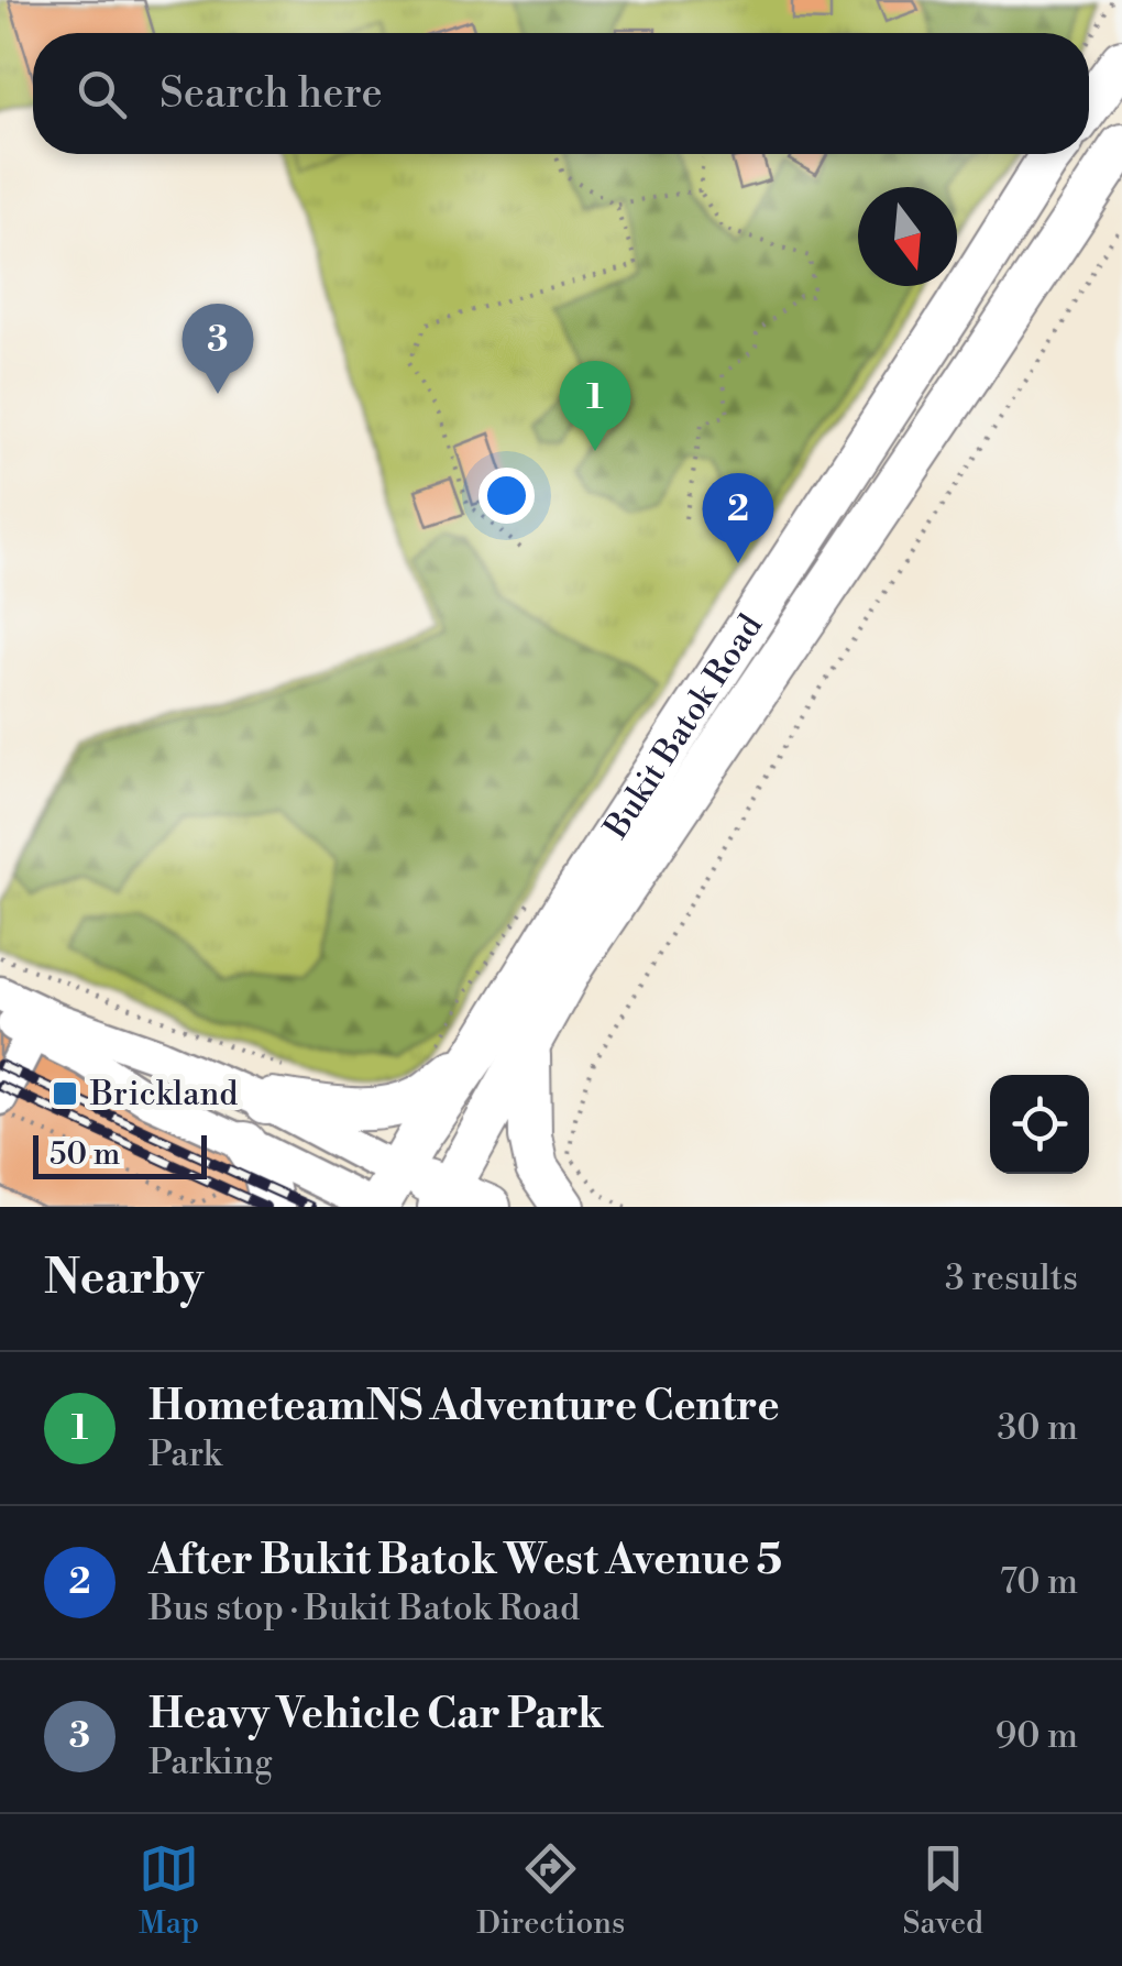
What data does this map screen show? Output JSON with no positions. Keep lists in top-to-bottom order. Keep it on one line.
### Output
{"streets":{"main road":["Bukit Batok Road"]},"places":{"transit":["Brickland"]},"scale_bar":"50 m","north":"bottom","page":{"search":"Search here","pins":["3","1","2"],"scale":"50 m","heading":["Nearby","3 results"],"list":[{"mark":"1","name":"HometeamNS Adventure Centre","note":"Park","value":"30 m"},{"mark":"2","name":"After Bukit Batok West Avenue 5","note":"Bus stop · Bukit Batok Road","value":"70 m"},{"mark":"3","name":"Heavy Vehicle Car Park","note":"Parking","value":"90 m"}],"nav":["Map","Directions","Saved"]}}
